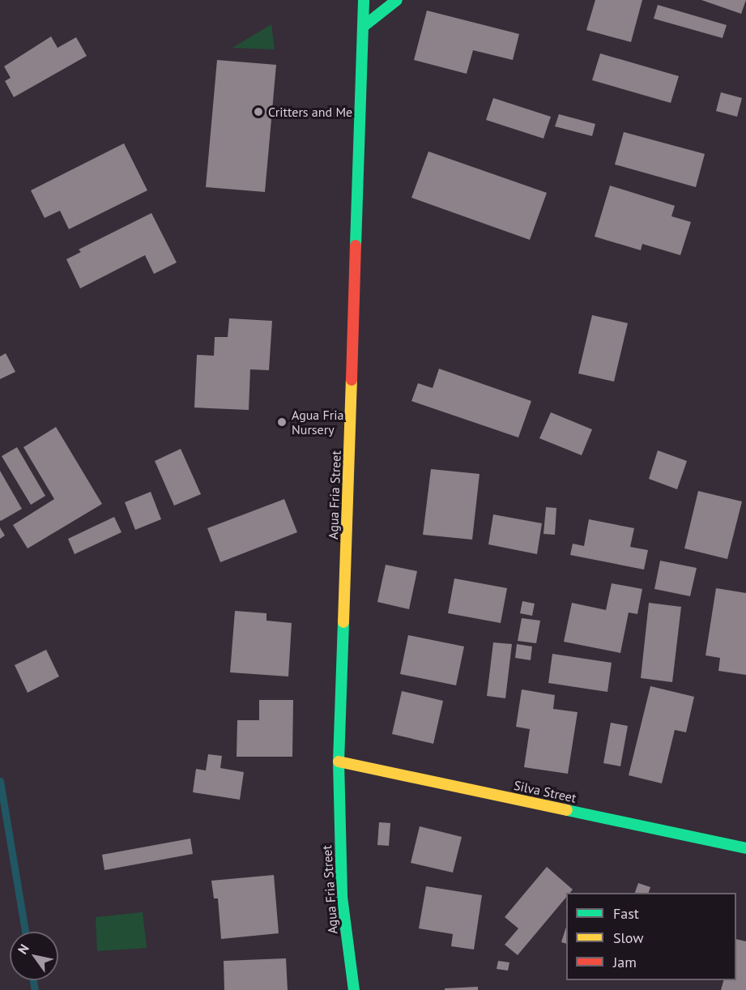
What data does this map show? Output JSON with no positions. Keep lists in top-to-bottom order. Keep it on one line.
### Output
{"streets":{"street":["Agua Fria Street","Silva Street"]},"crossings":[["Agua Fria Street","Silva Street"]],"places":["Critters and Me","Agua Fria Nursery"],"legend":["Fast","Slow","Jam"],"north":"top left"}
